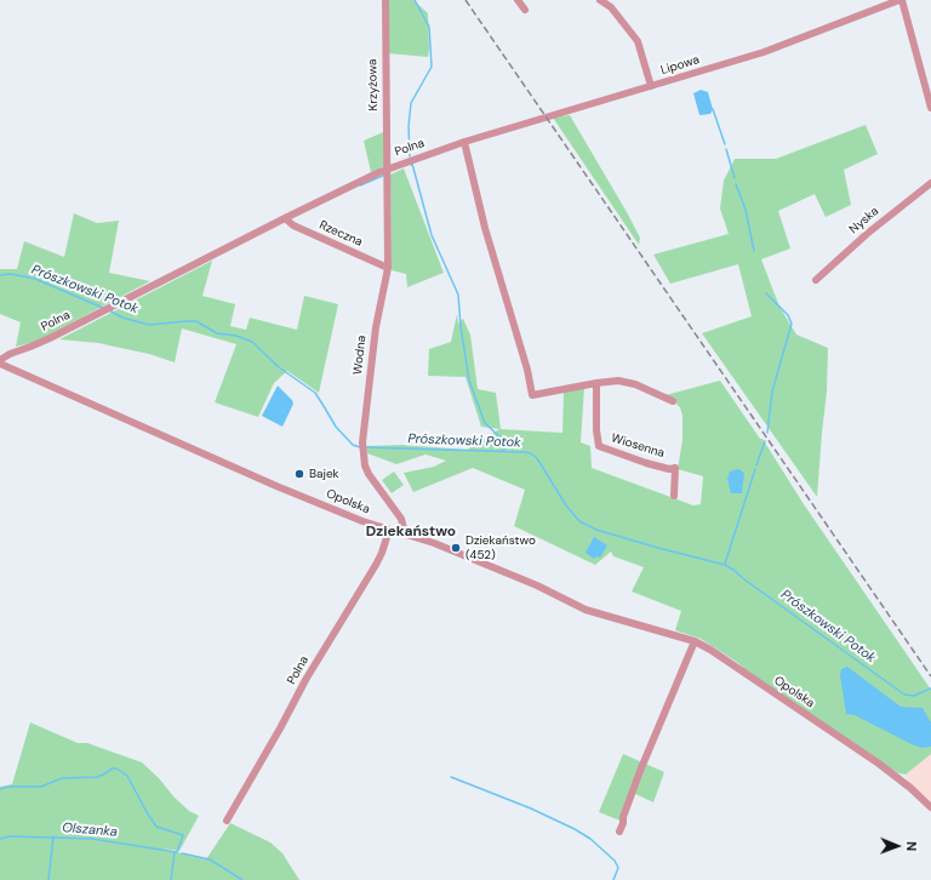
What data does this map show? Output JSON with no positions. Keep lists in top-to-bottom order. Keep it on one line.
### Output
{"streets":{"street":["Lipowa","Krzyżowa","Polna","Nyska","Rzeczna","Wodna","Wiosenna","Opolska"]},"crossings":[["Lipowa","Polna"],["Krzyżowa","Polna"],["Krzyżowa","Wodna"],["Polna","Rzeczna"],["Polna","Wodna"],["Polna","Opolska"],["Rzeczna","Wodna"],["Wodna","Opolska"]],"districts":["Dziekaństwo"],"water":["Prószkowski Potok","Olszanka"],"places":["Bajek","Dziekaństwo (452)"],"north":"right"}
